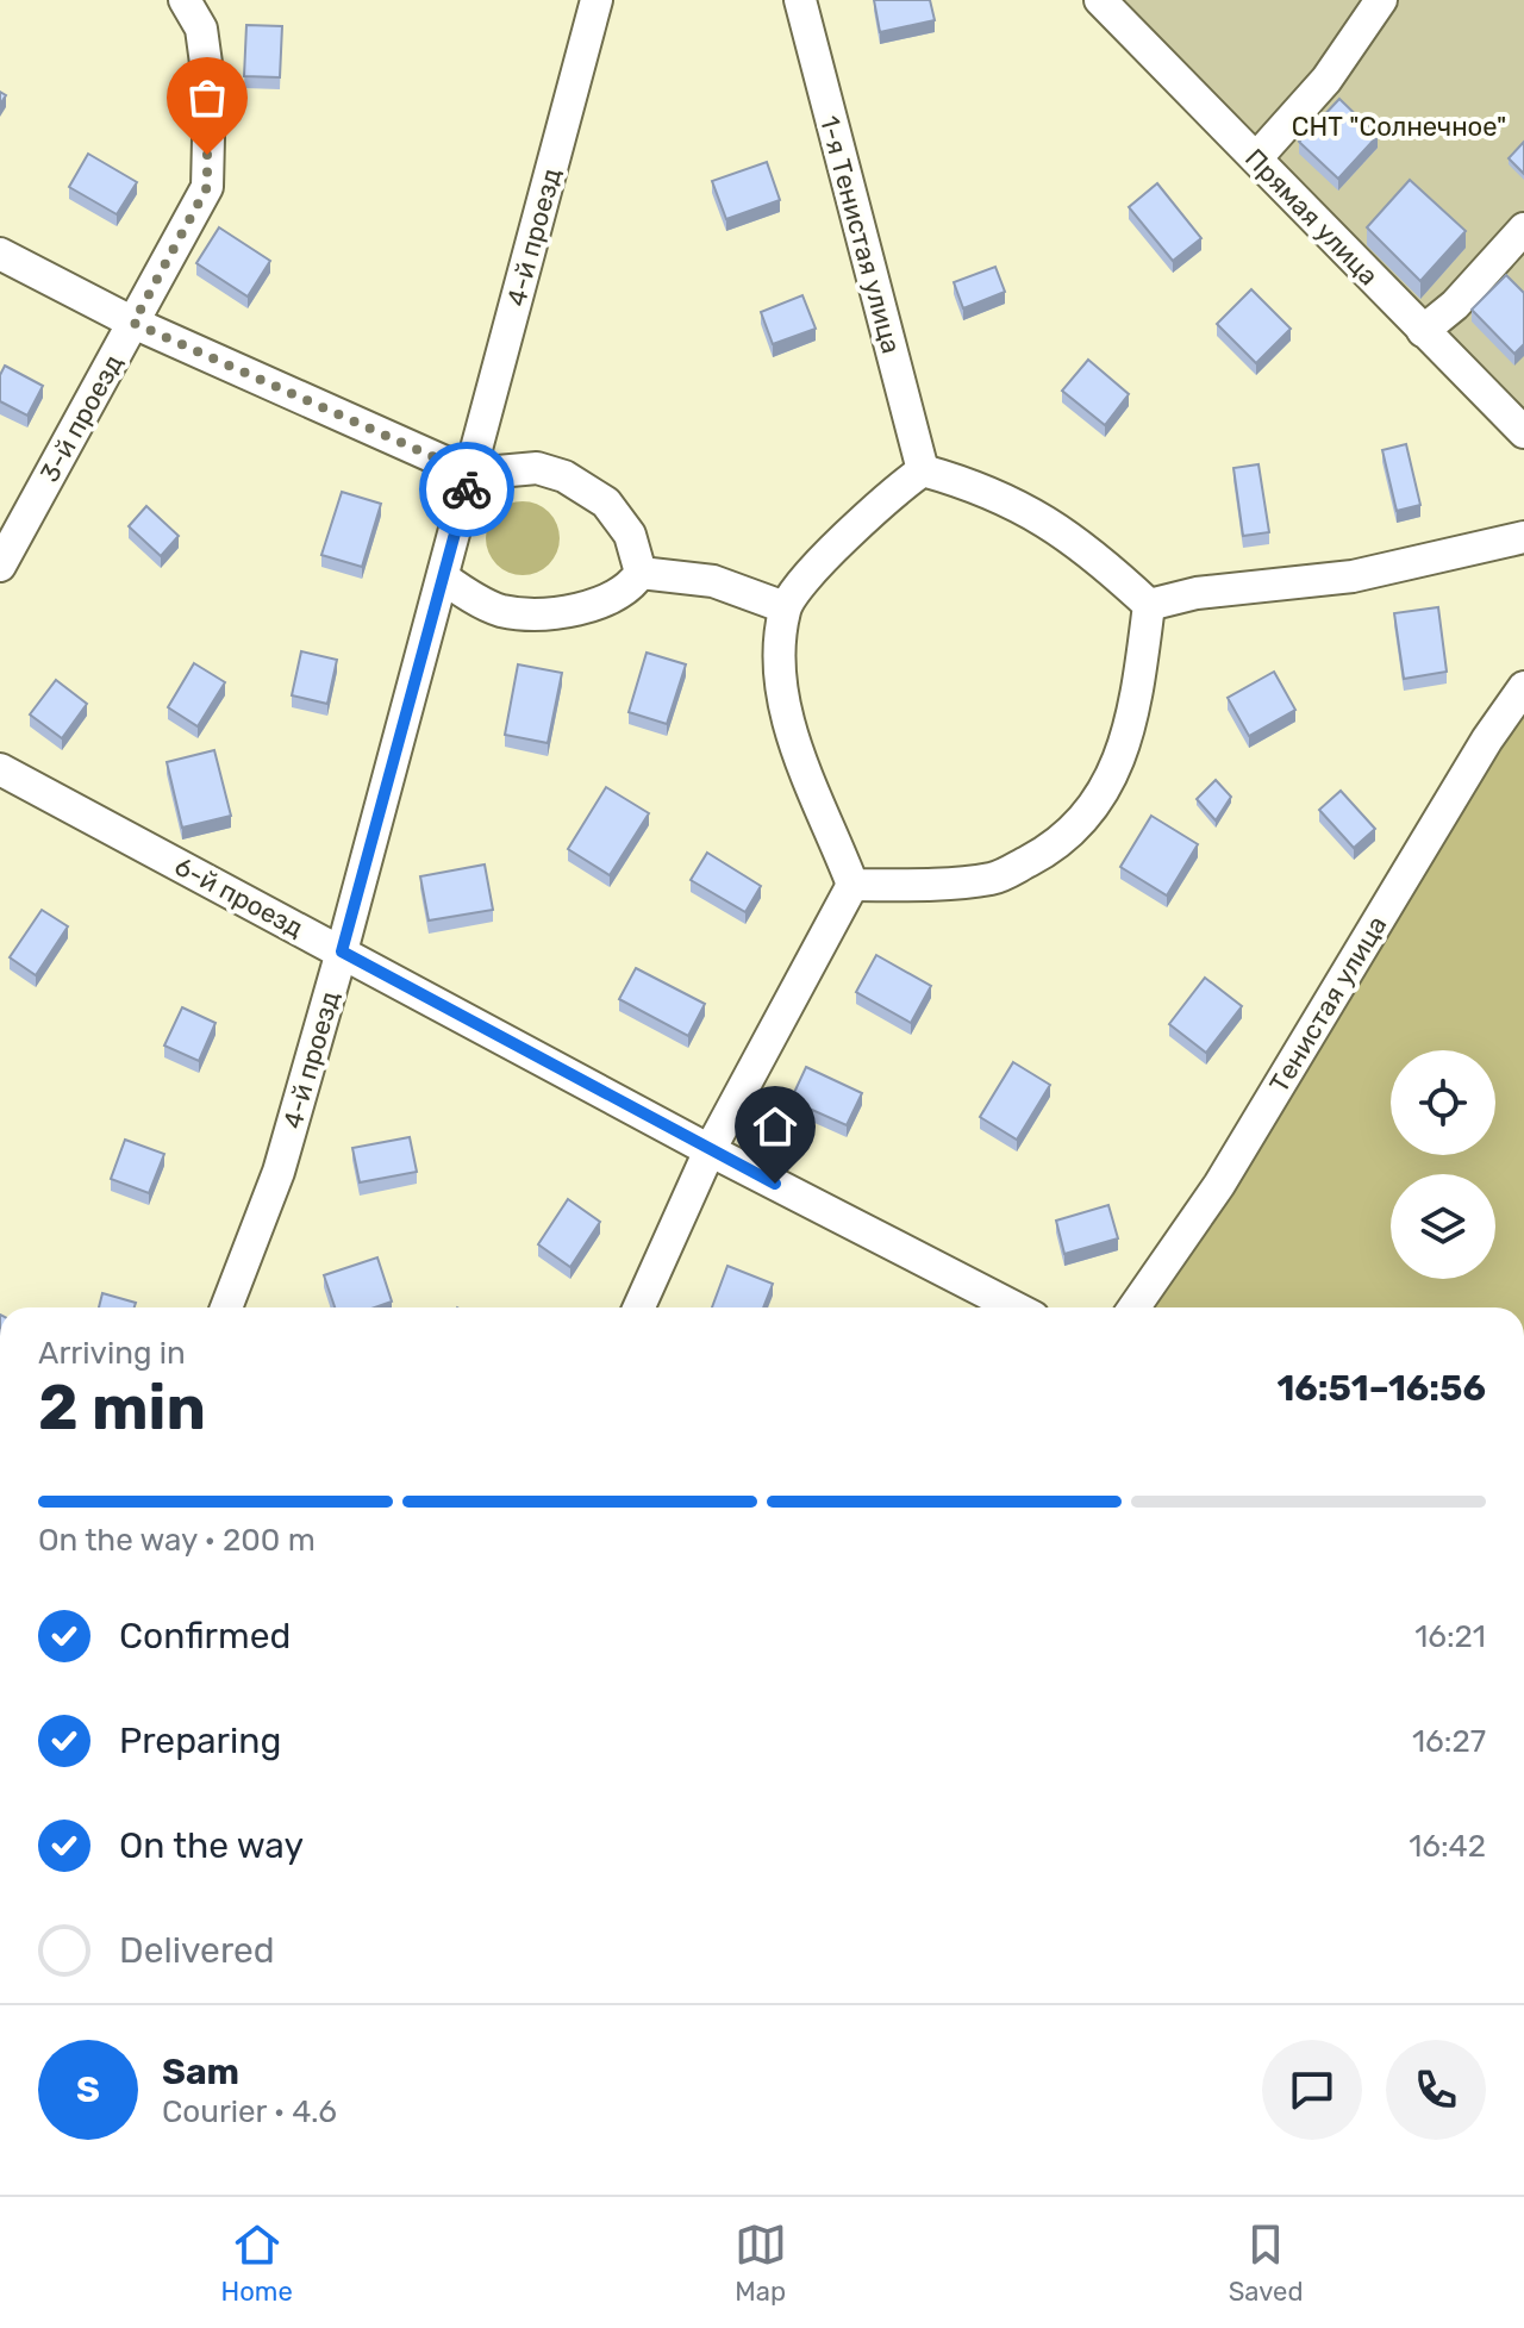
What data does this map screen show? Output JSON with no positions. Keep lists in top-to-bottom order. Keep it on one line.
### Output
{"streets":{"street":["Прямая улица","1-я Тенистая улица","4-й проезд","3-й проезд","6-й проезд","Тенистая улица"]},"crossings":[["4-й проезд","6-й проезд"]],"parks":["СНТ \"Солнечное\""],"page":{"heading":["2 min","Arriving in","16:51–16:56"],"panel":["Sam","Courier · 4.6"],"bar":"On the way · 200 m","list":[["Confirmed","16:21"],["Preparing","16:27"],["On the way","16:42"],"Delivered"],"round":"S","tabs":["Home","Map","Saved"]}}
